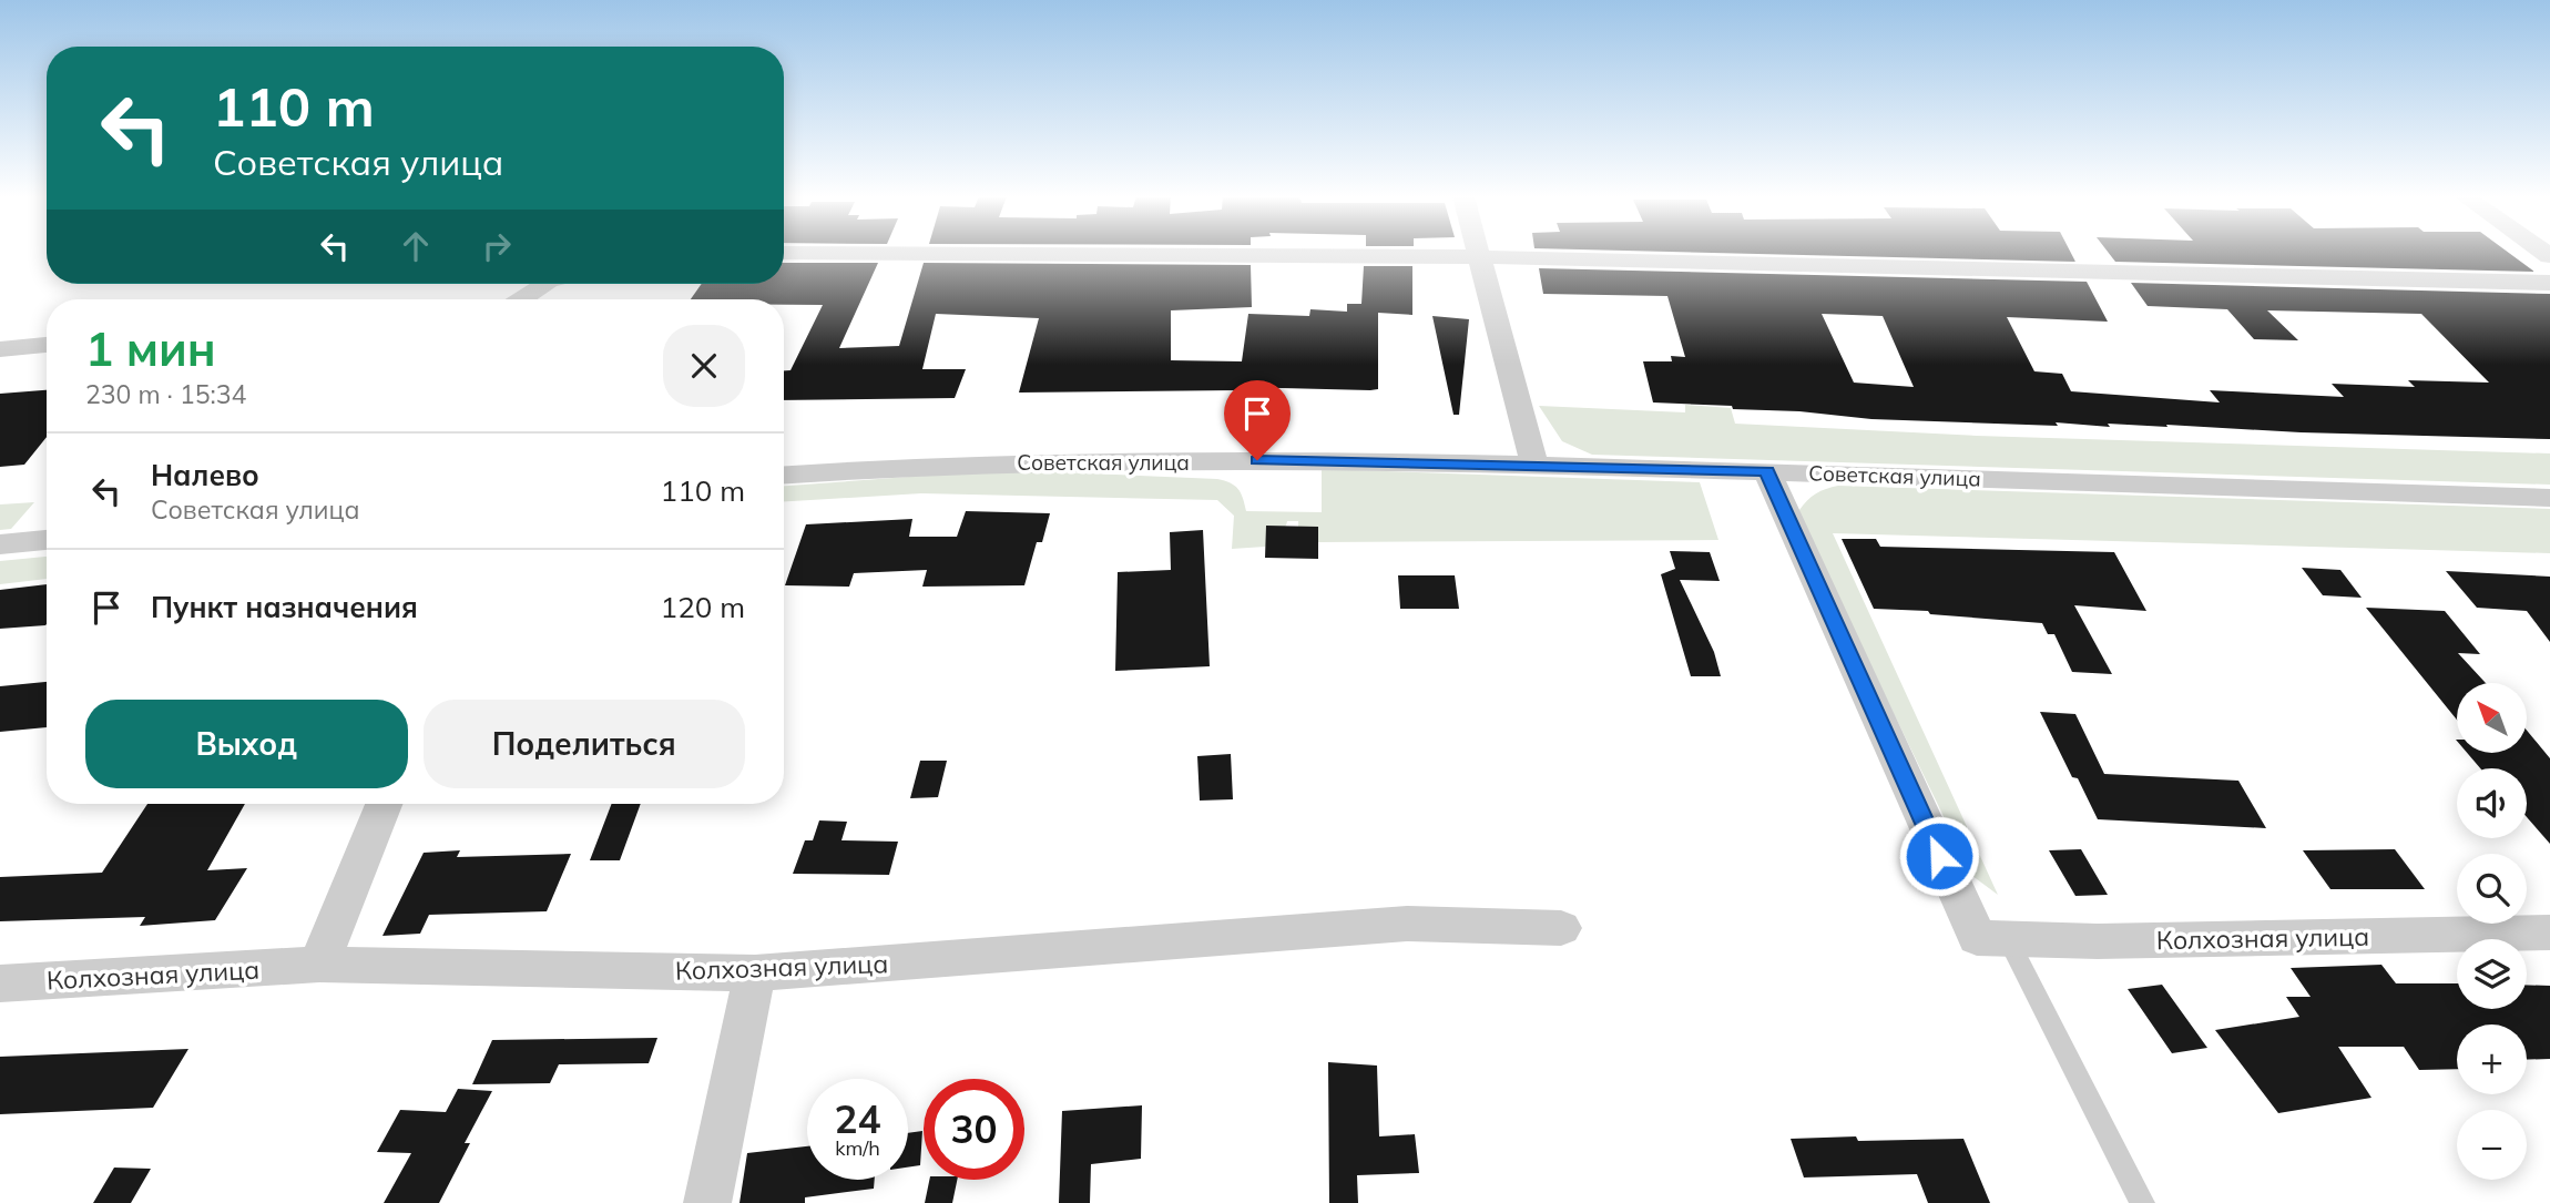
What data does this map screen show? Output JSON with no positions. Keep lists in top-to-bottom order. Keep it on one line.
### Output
{"streets":{"street":["Советская улица","Колхозная улица"]},"north":"top left","page":{"turn":["110 m","Советская улица"],"heading":["1 мин","230 m · 15:34"],"list":[{"name":"Налево","note":"Советская улица","value":"110 m"},{"name":"Пункт назначения","value":"120 m"}],"map_buttons":["+","−"],"buttons":["Выход","Поделиться"],"speed":"24 km/h","limit":"30"}}
